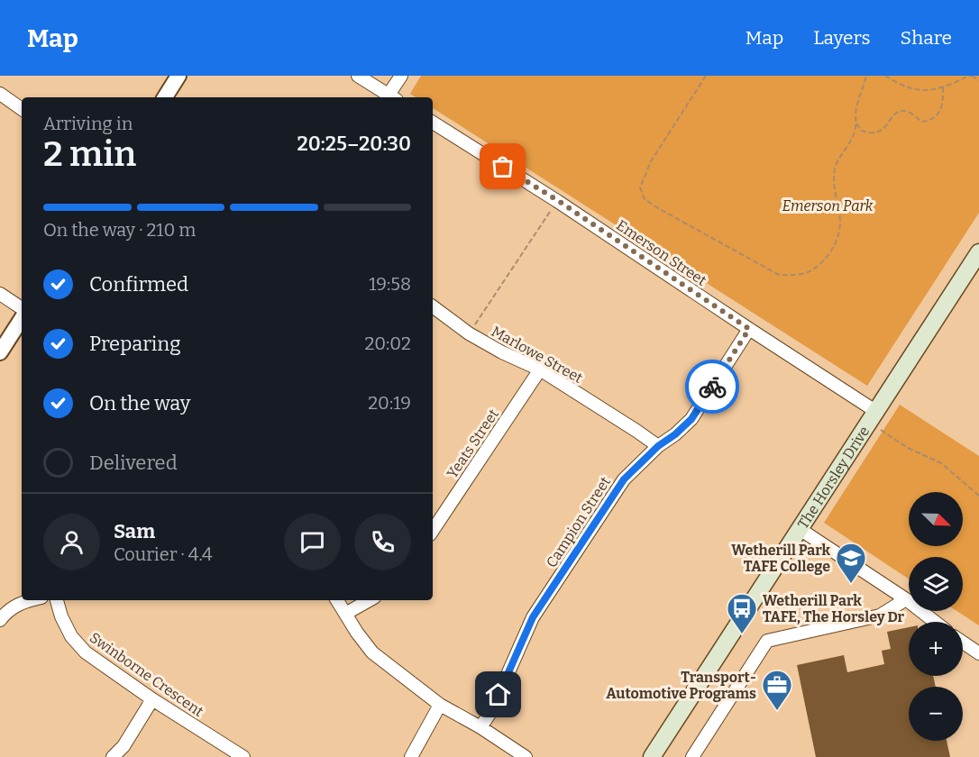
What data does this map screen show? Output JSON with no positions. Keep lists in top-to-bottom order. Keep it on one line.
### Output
{"streets":{"main road":["The Horsley Drive"],"street":["Emerson Street","Marlowe Street","Yeats Street","Campion Street","Swinborne Crescent"]},"crossings":[["Emerson Street","The Horsley Drive"],["Emerson Street","Campion Street"],["Marlowe Street","Yeats Street"],["Marlowe Street","Campion Street"]],"parks":["Emerson Park"],"places":{"school or university":["Wetherill Park TAFE College"],"bus stop":["Wetherill Park TAFE, The Horsley Dr"],"office":["Transport- Automotive Programs"]},"north":"bottom right","page":{"header":"Map","nav":["Map","Layers","Share"],"heading":["2 min","Arriving in","20:25–20:30"],"panel":["Sam","Courier · 4.4"],"bar":"On the way · 210 m","list":[["Confirmed","19:58"],["Preparing","20:02"],["On the way","20:19"],"Delivered"],"map_buttons":["+","−"]}}
